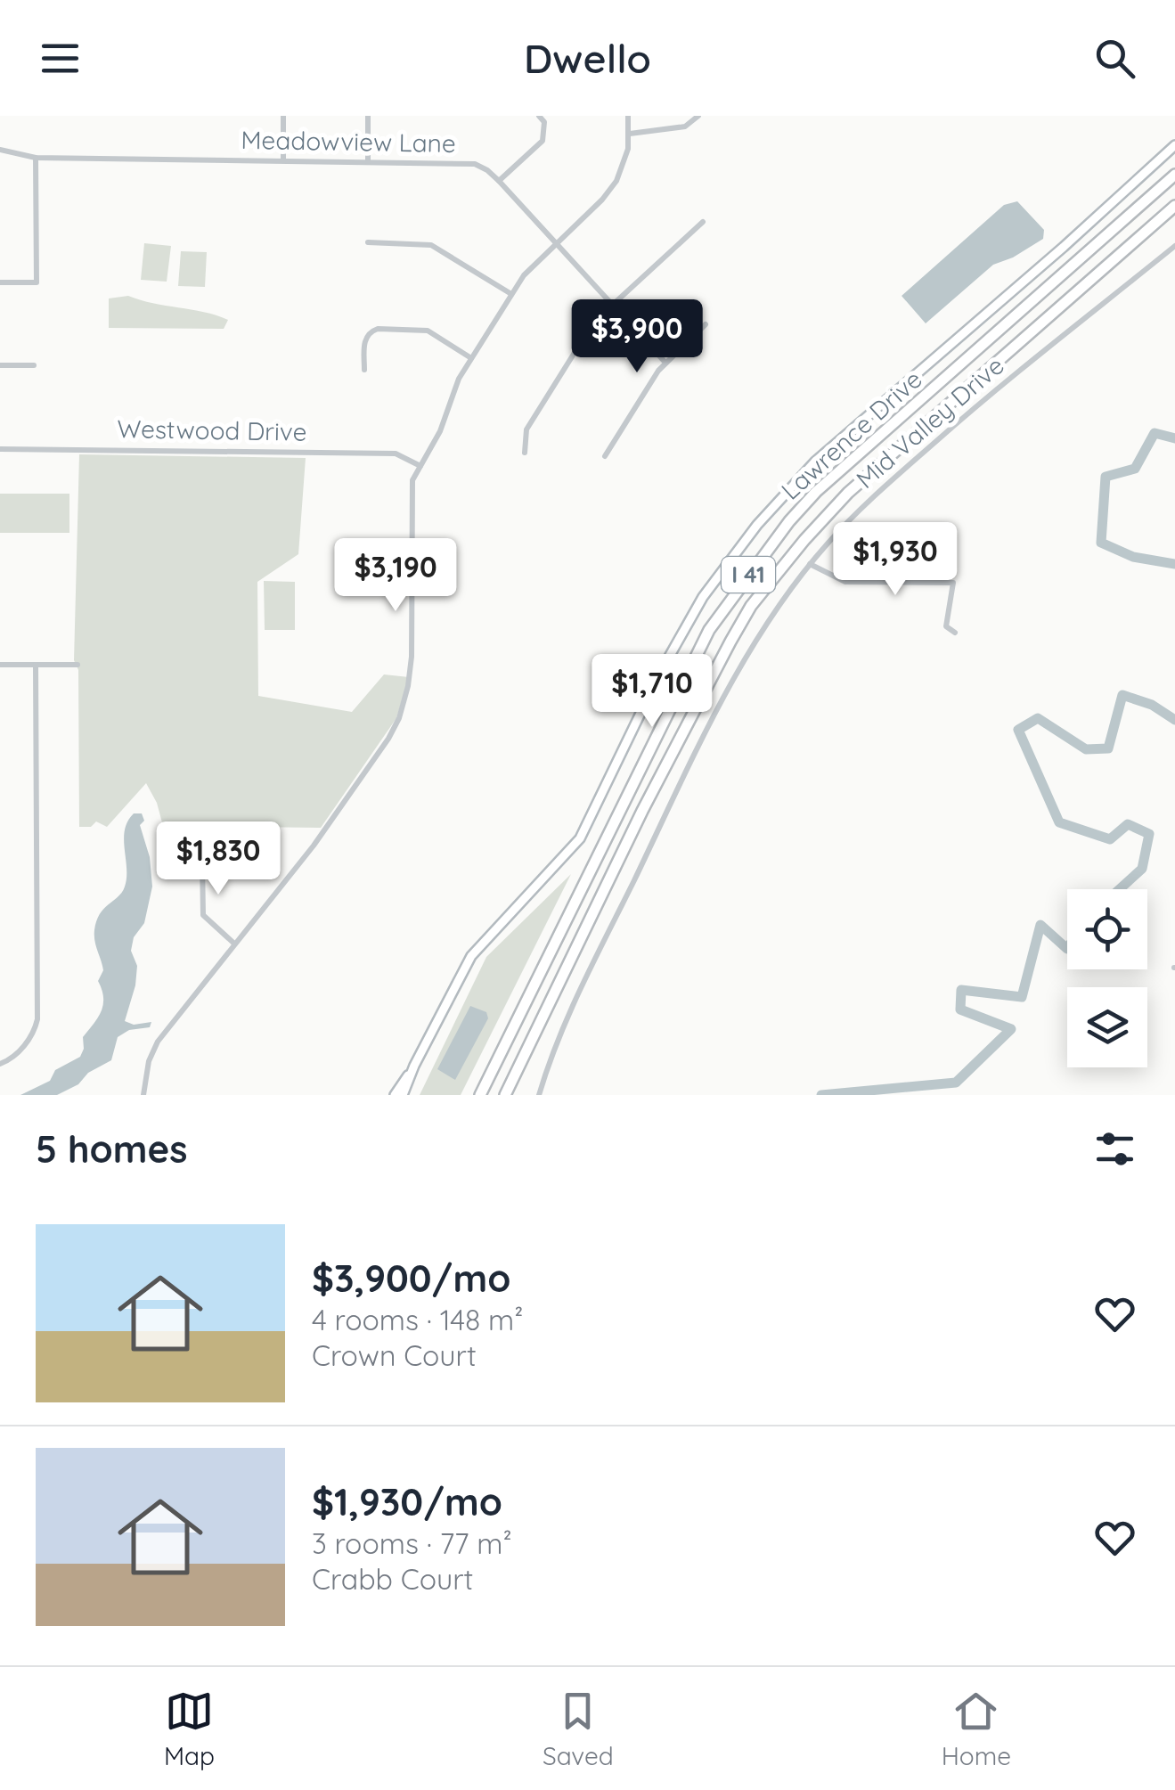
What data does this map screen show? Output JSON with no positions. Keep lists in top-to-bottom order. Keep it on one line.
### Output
{"streets":{"highway":["I 41"],"main road":["Lawrence Drive"],"street":["Meadowview Lane","Mid Valley Drive","Westwood Drive"]},"page":{"header":"Dwello","price":["$3,900","$1,930","$3,190","$1,710","$1,830"],"heading":"5 homes","list":[{"name":"$3,900/mo","note":"4 rooms · 148 m² · Crown Court"},{"name":"$1,930/mo","note":"3 rooms · 77 m² · Crabb Court"}],"tabs":["Map","Saved","Home"]}}
